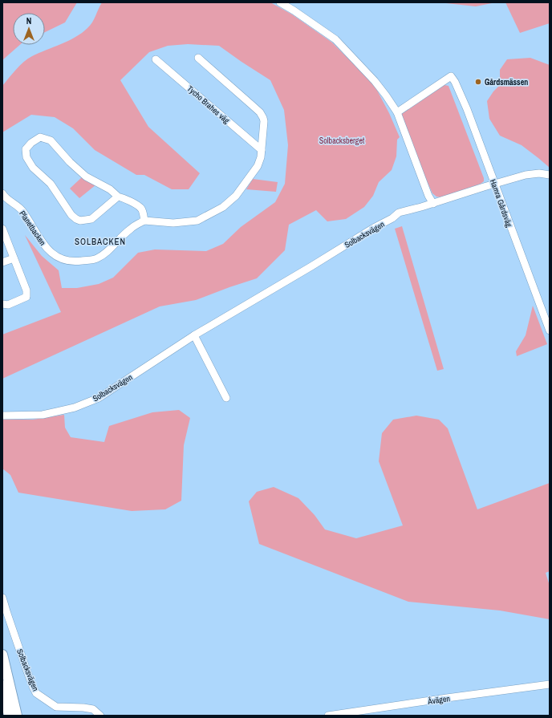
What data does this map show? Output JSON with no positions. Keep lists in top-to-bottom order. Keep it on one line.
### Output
{"streets":{"street":["Tycho Brahes väg","Hamra Gårdsväg","Planetbacken","Solbacksvägen","Åvägen"]},"crossings":[["Hamra Gårdsväg","Solbacksvägen"]],"districts":["SOLBACKEN"],"parks":["Solbacksberget"],"places":["Gårdsmässen"],"north":"top"}
